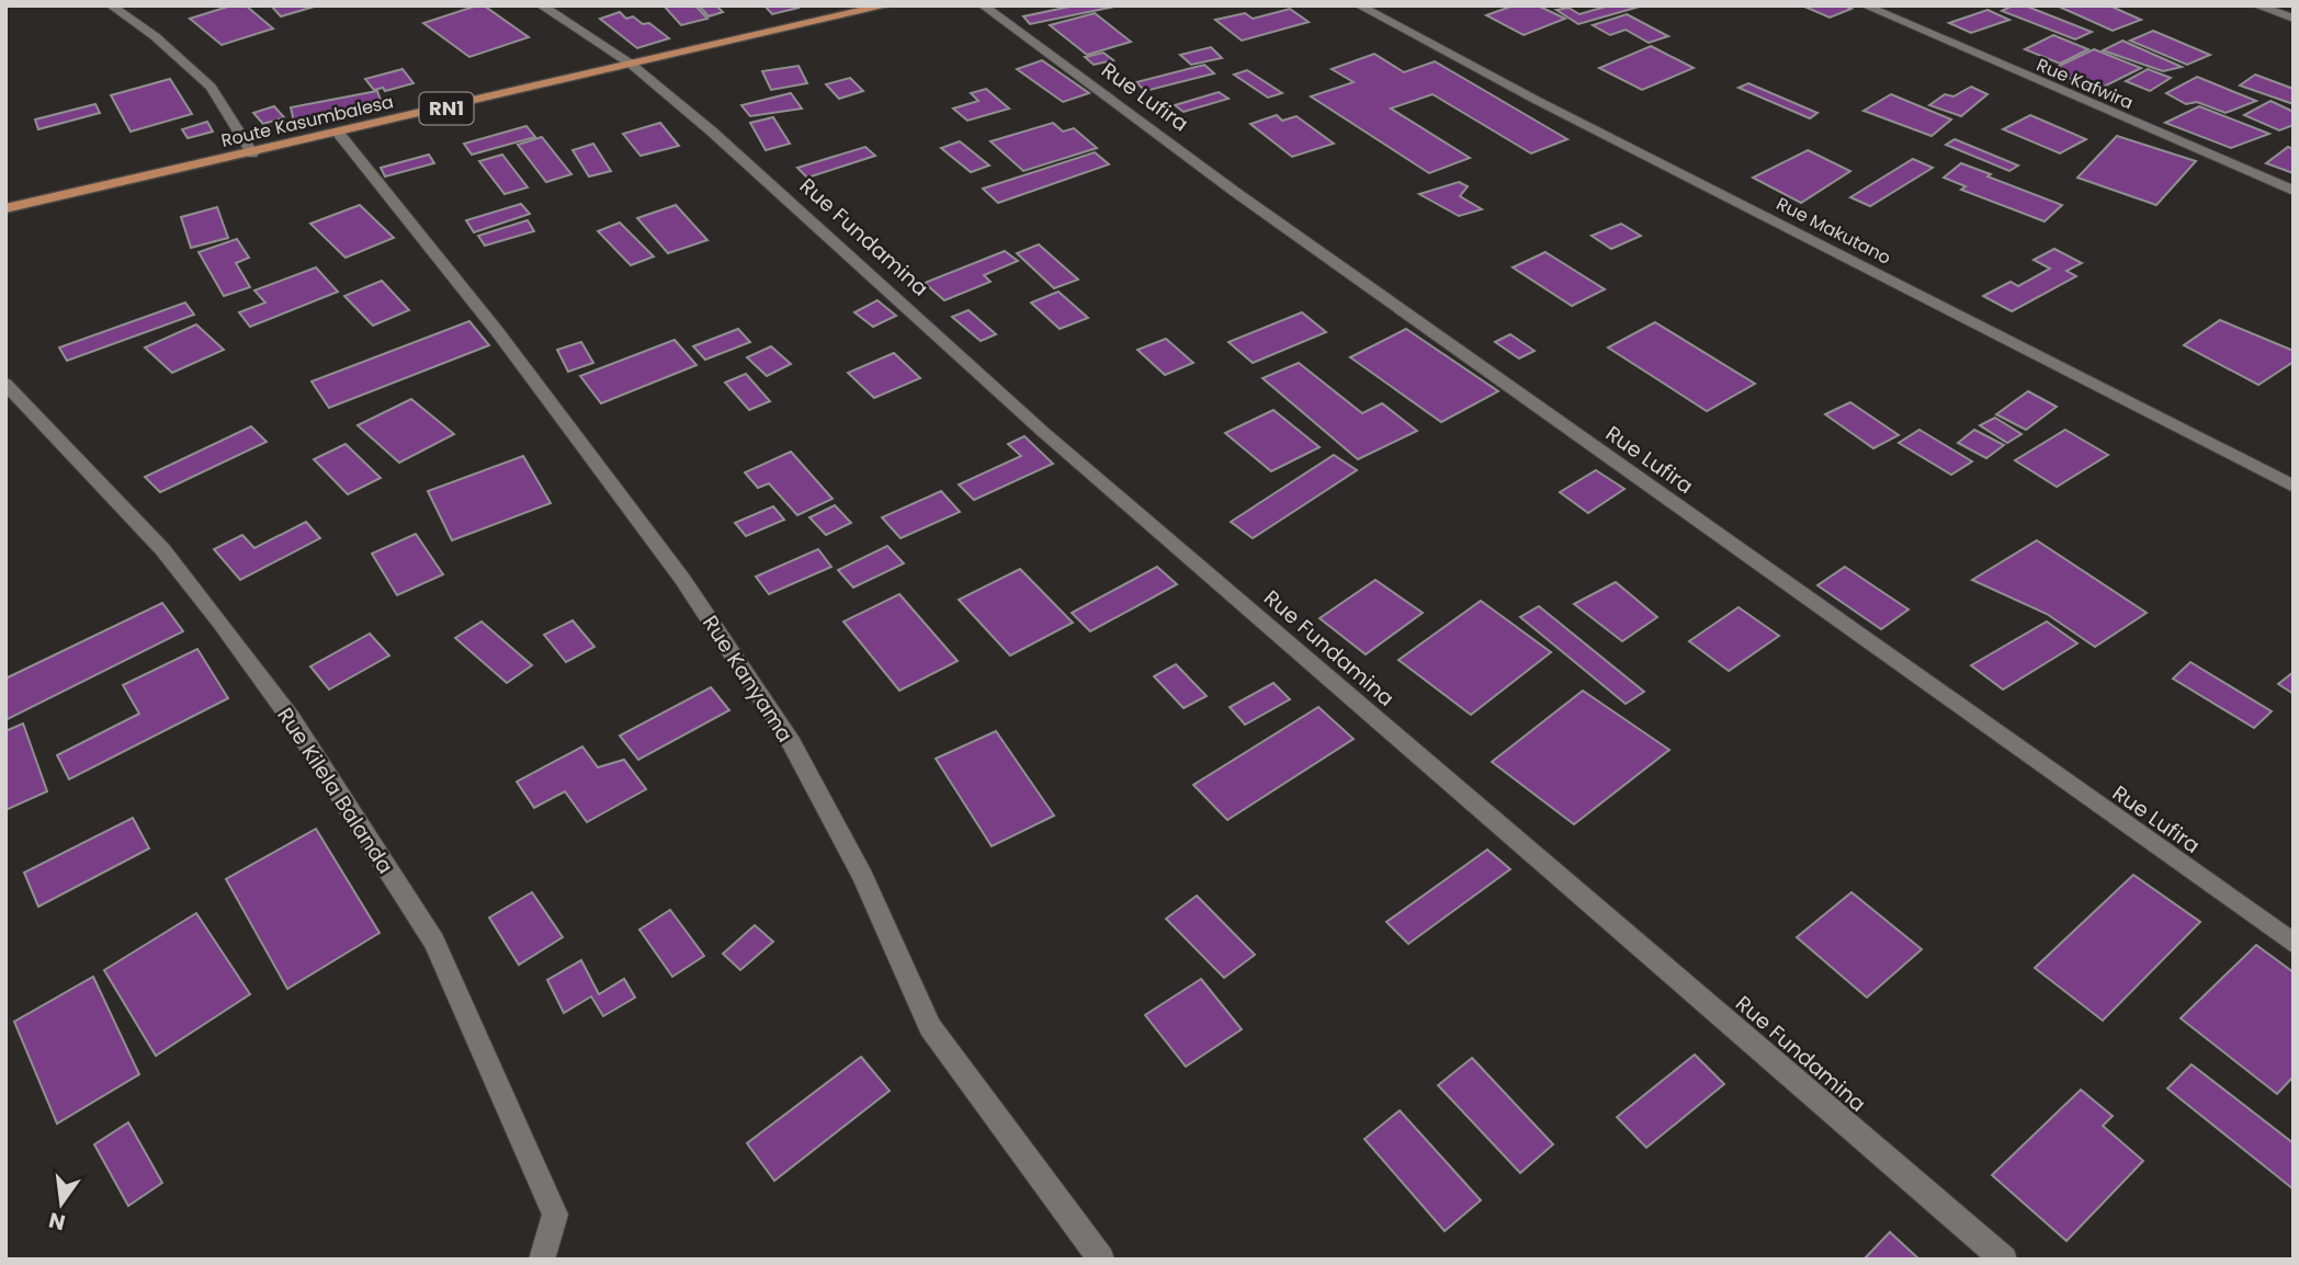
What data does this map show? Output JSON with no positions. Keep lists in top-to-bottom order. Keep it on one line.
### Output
{"streets":{"highway":["RN1","Route Kasumbalesa"],"street":["Rue Kafwira","Rue Lufira","Rue Makutano","Rue Fundamina","Rue Kanyama","Rue Kilela Balanda"]},"crossings":[["Route Kasumbalesa","Rue Fundamina"],["Route Kasumbalesa","Rue Kanyama"]],"north":"bottom"}
